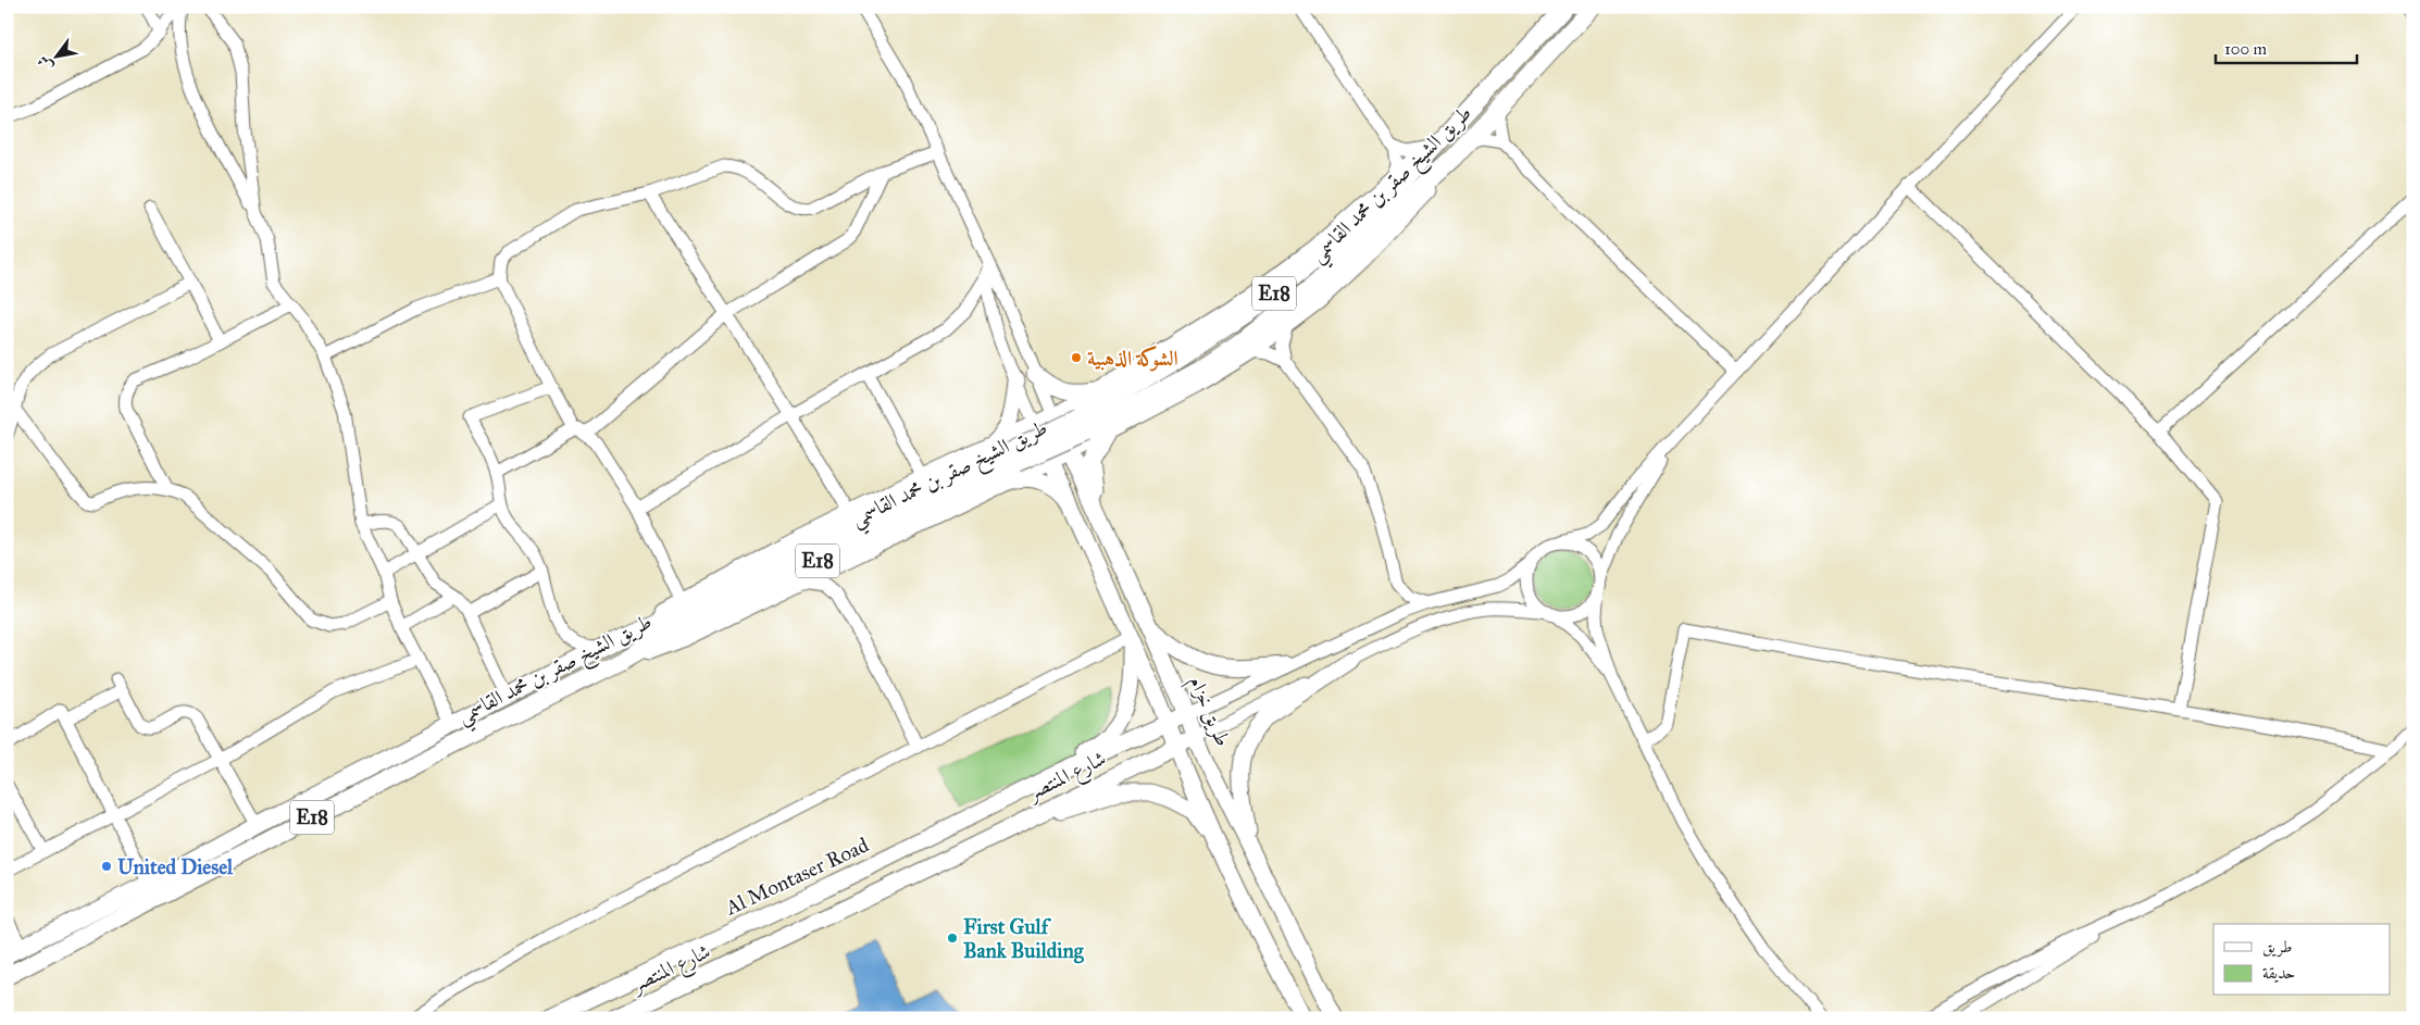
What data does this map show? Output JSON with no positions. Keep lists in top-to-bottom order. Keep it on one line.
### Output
{"streets":{"highway":["طريق الشيخ صقر بن محمد القاسمي","E18"],"main road":["طريق خزام","شارع المنتصر","Al Montaser Road"]},"crossings":[["طريق خزام","شارع المنتصر"],["شارع المنتصر","Al Montaser Road"]],"places":["الشوكة الذهبية","United Diesel","First Gulf Bank Building"],"legend":["طريق","حديقة"],"scale_bar":"100 m","north":"bottom left"}
